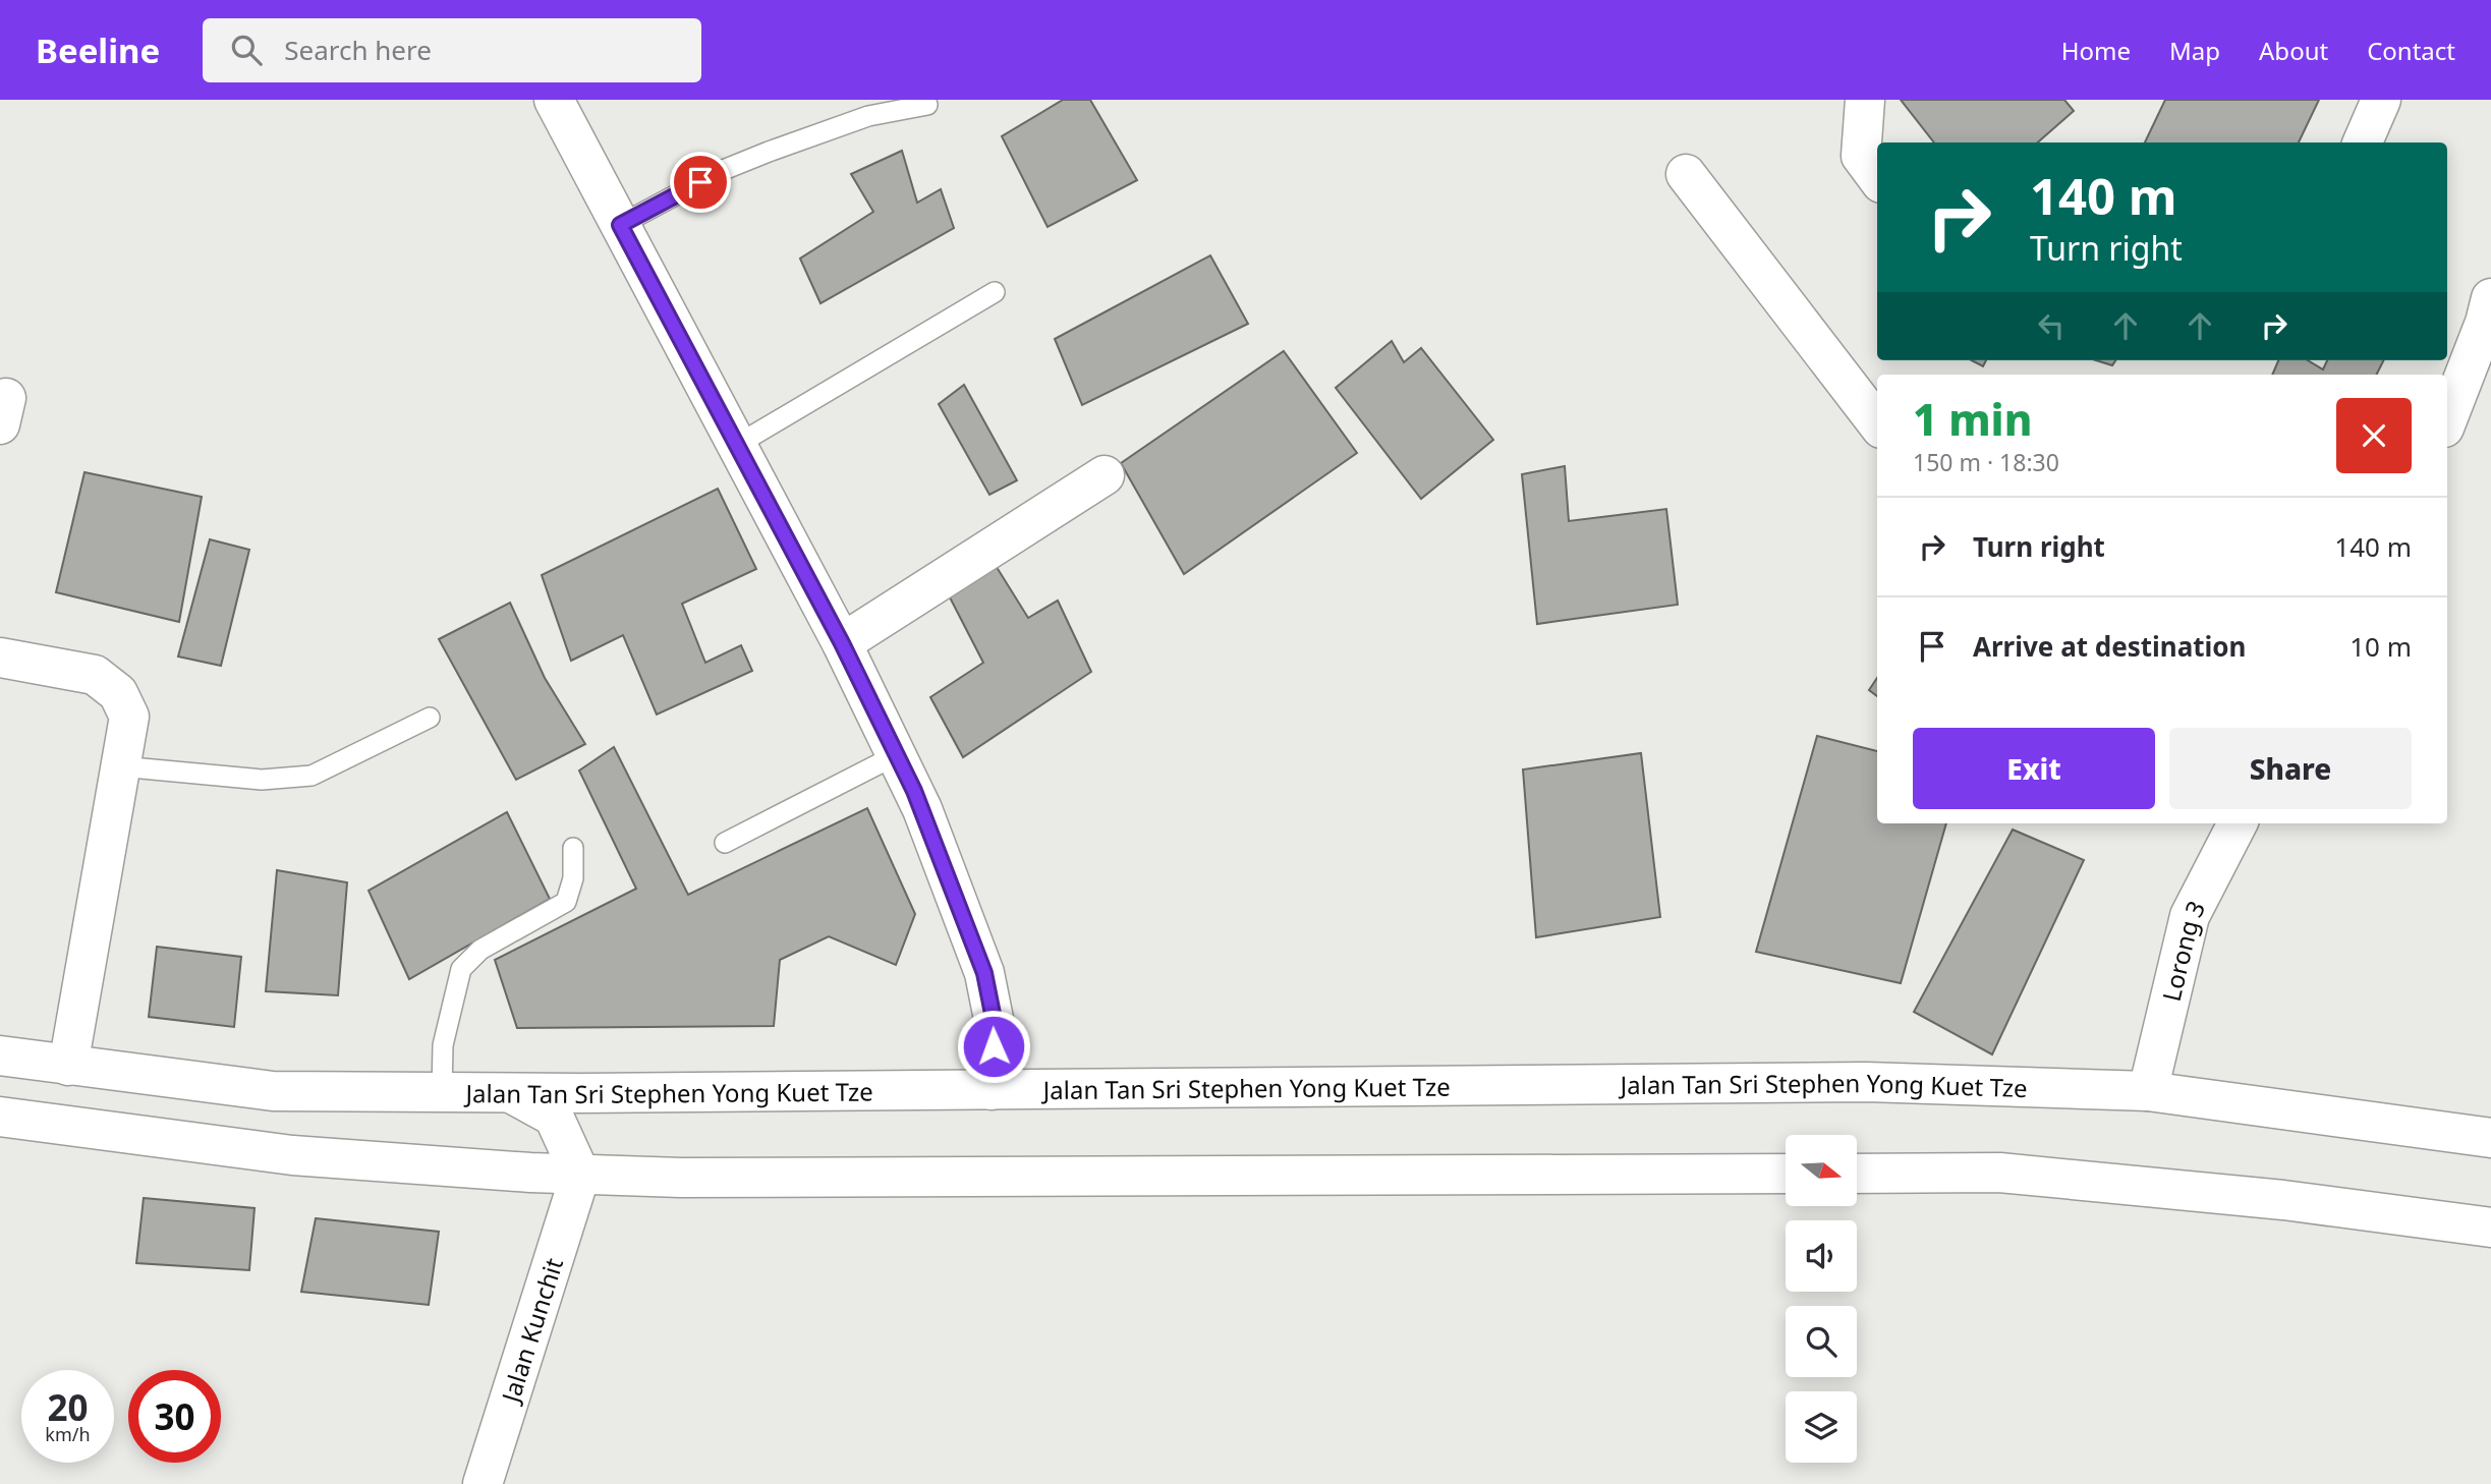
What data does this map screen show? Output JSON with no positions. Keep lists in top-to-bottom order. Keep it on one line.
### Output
{"streets":{"main road":["Lorong 3","Jalan Tan Sri Stephen Yong Kuet Tze","Jalan Kunchit"]},"crossings":[["Lorong 3","Jalan Tan Sri Stephen Yong Kuet Tze"]],"north":"right","page":{"header":"Beeline","search":"Search here","nav":["Home","Map","About","Contact"],"turn":["140 m","Turn right"],"heading":["1 min","150 m · 18:30"],"list":[{"name":"Turn right","value":"140 m"},{"name":"Arrive at destination","value":"10 m"}],"buttons":["Exit","Share"],"speed":"20 km/h","limit":"30"}}
